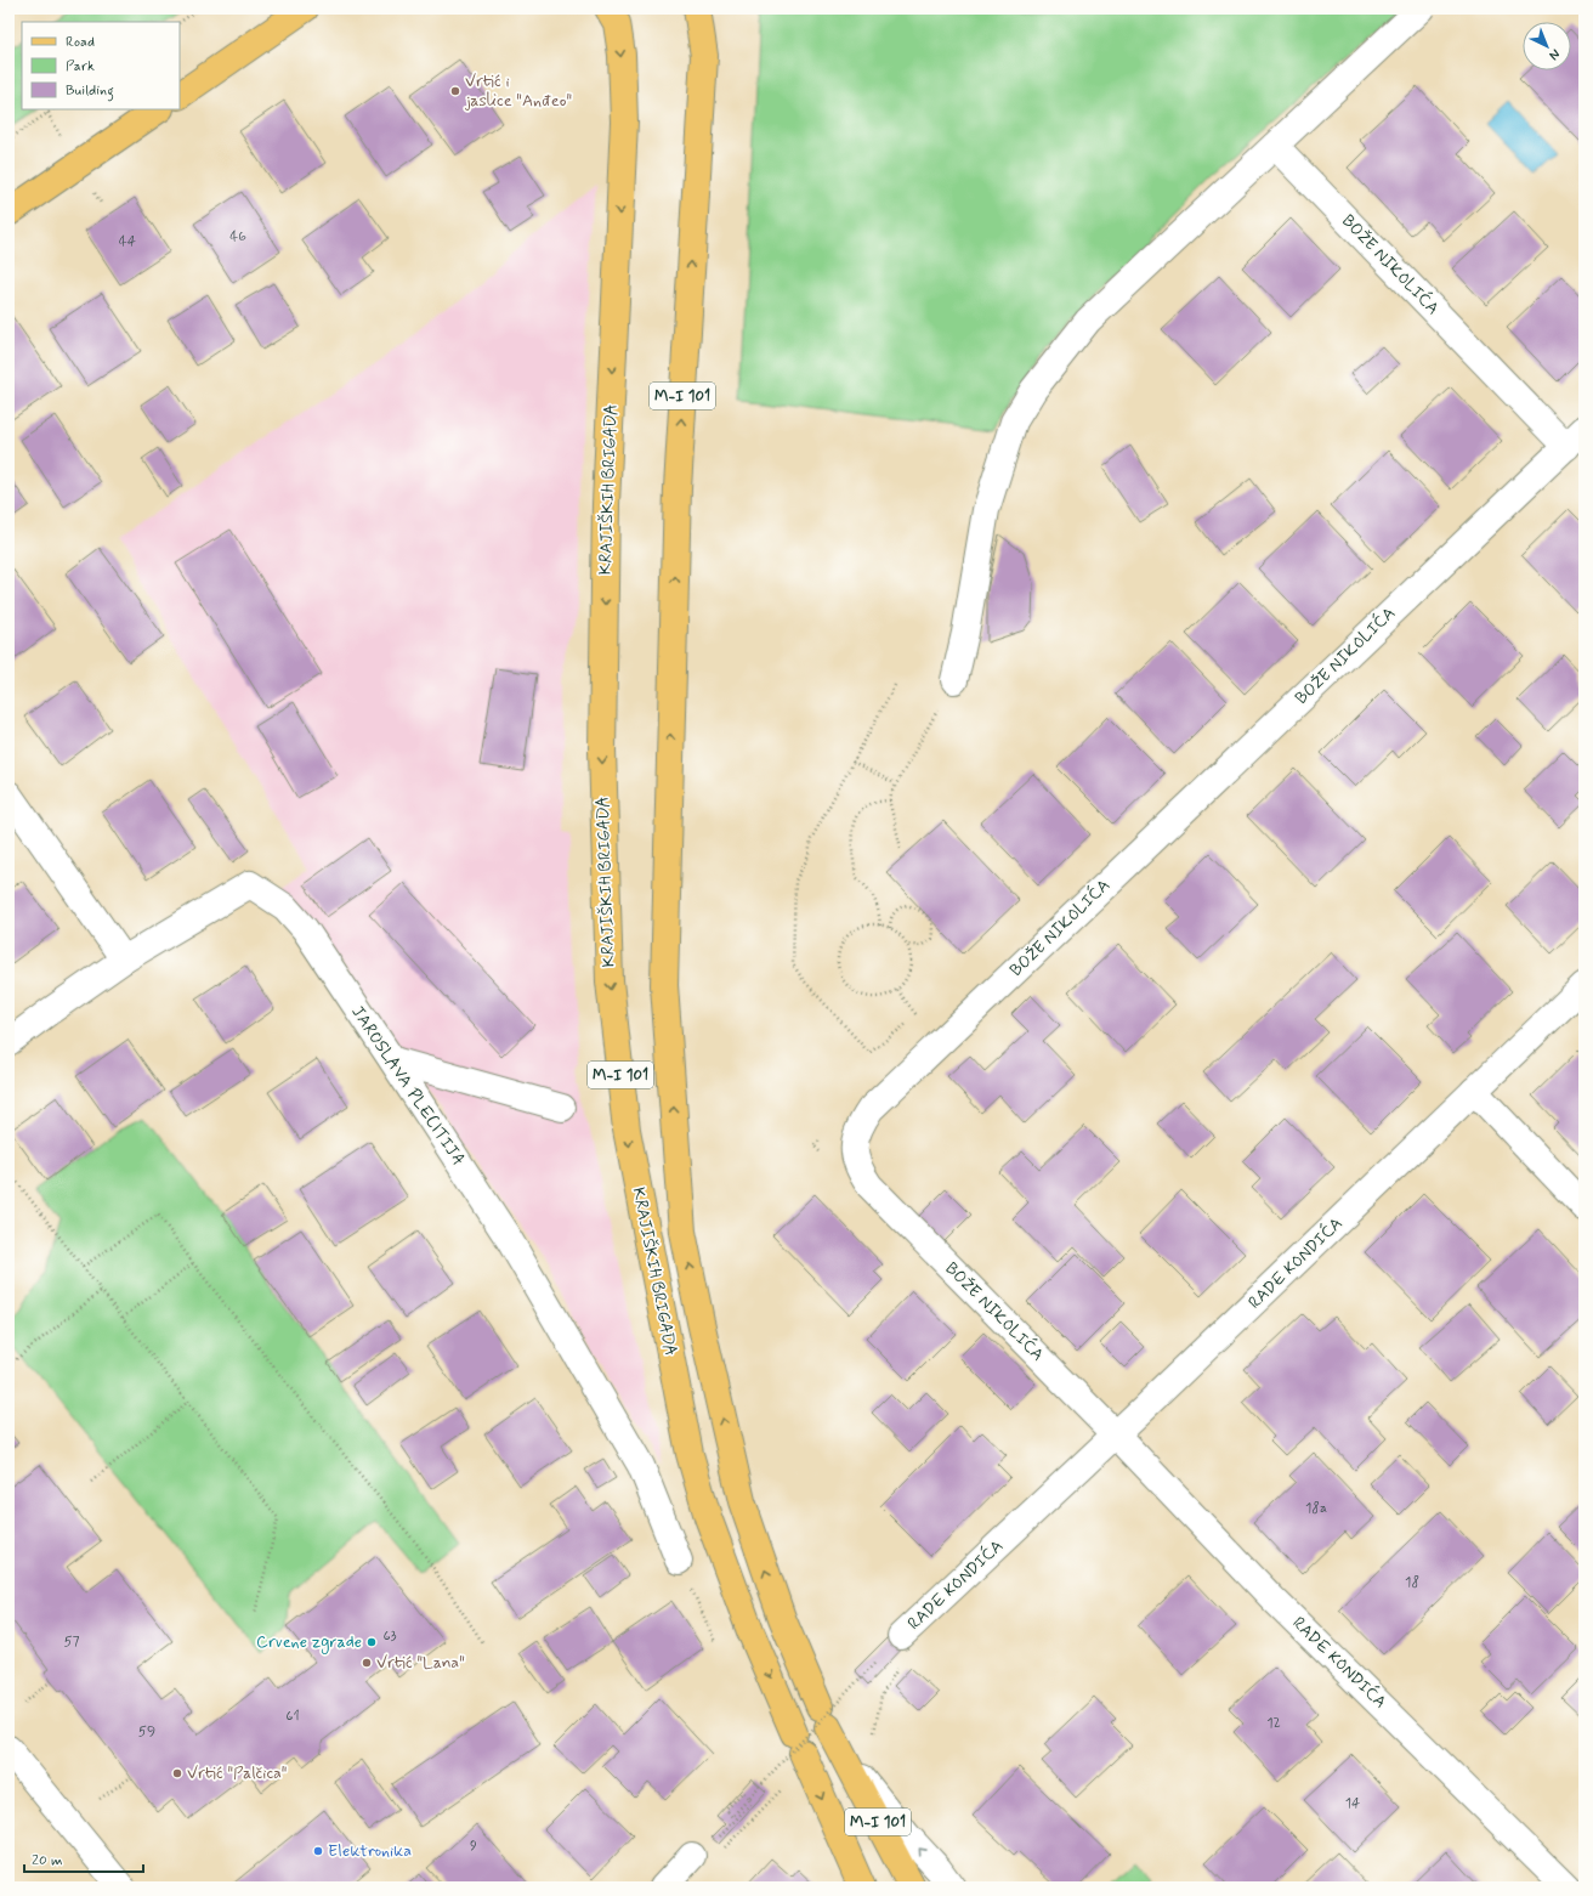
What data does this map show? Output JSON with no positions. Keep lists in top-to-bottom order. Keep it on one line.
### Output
{"streets":{"main road":["M-I 101","KRAJIŠKIH BRIGADA"],"street":["BOŽE NIKOLIĆA","JAROSLAVA PLECITIJA","RADE KONDIĆA"]},"crossings":[["BOŽE NIKOLIĆA","RADE KONDIĆA"]],"places":["Vrtić i jaslice \"Anđeo\"","Crvene zgrade","Vrtić \"Lana\"","Vrtić \"Palčica\"","Elektronika"],"house_numbers":["46","44","18a","18","63","57","61","12","59","14","9"],"legend":["Road","Park","Building"],"scale_bar":"20 m","north":"bottom right"}
